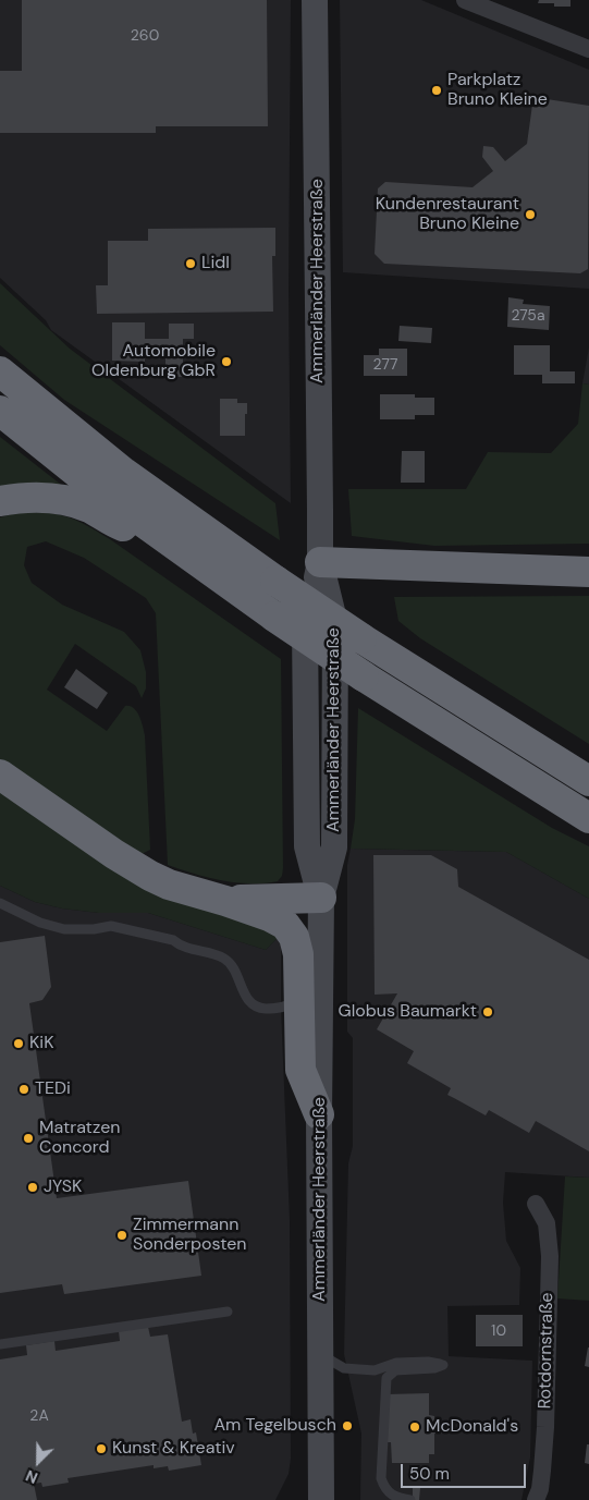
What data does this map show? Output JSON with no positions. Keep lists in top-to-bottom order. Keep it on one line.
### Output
{"streets":{"street":["Ammerländer Heerstraße","Rotdornstraße"]},"places":["Parkplatz Bruno Kleine","Kundenrestaurant Bruno Kleine","Lidl","Automobile Oldenburg GbR","Globus Baumarkt","KiK","TEDi","Matratzen Concord","JYSK","Zimmermann Sonderposten","Am Tegelbusch","McDonald's","Kunst & Kreativ"],"house_numbers":["260","275a","277","10","2A"],"scale_bar":"50 m","north":"bottom left"}
